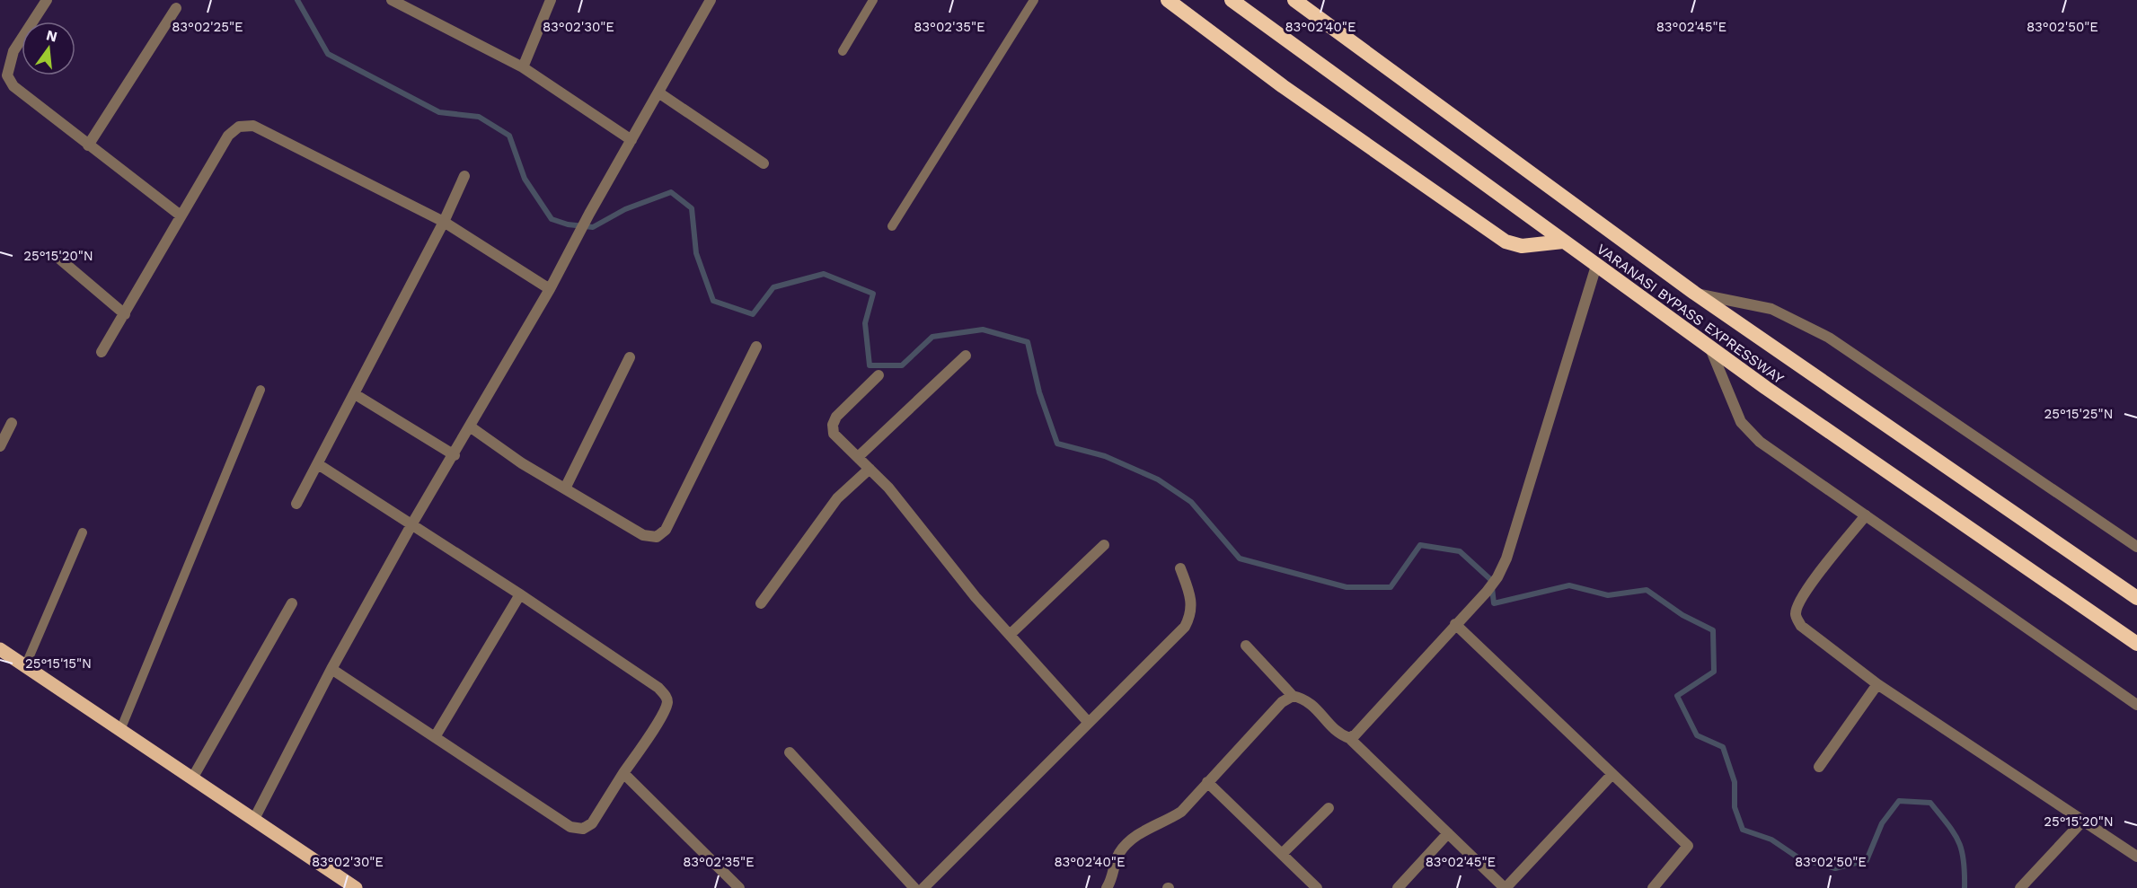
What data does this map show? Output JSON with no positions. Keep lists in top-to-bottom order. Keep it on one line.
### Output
{"streets":{"highway":["VARANASI BYPASS EXPRESSWAY"]},"north":"top","coordinates":["83°02'30\"E","83°02'35\"E","83°02'40\"E","83°02'45\"E","83°02'50\"E","83°02'25\"E","25°15'20\"N","25°15'25\"N","25°15'15\"N"]}
